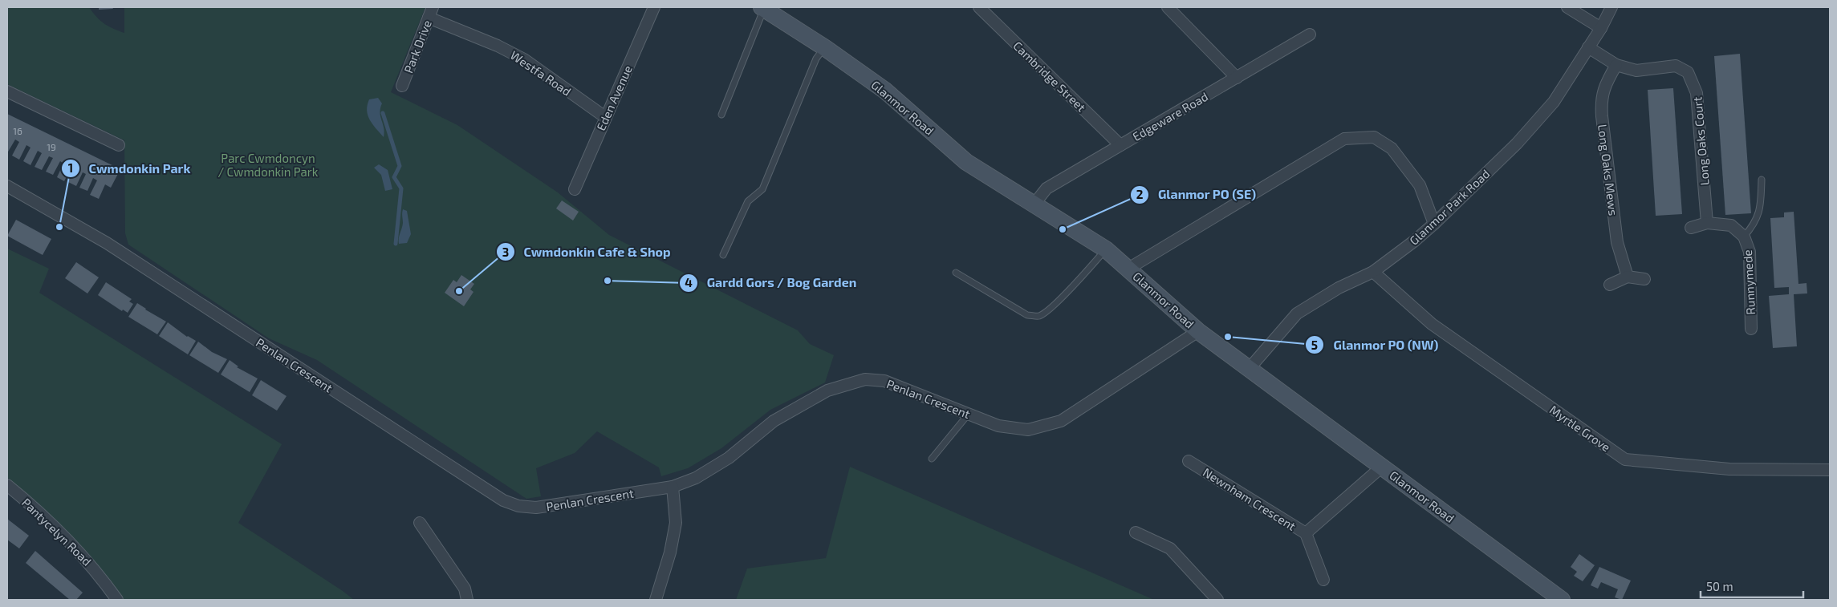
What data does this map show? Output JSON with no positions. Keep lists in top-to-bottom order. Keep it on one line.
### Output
{"streets":{"street":["Park Drive","Westfa Road","Cambridge Street","Eden Avenue","Glanmor Road","Edgeware Road","Long Oaks Court","Long Oaks Mews","Glanmor Park Road","Runnymede","Penlan Crescent","Myrtle Grove","Newnham Crescent","Pantycelyn Road"]},"crossings":[["Park Drive","Westfa Road"],["Westfa Road","Eden Avenue"],["Cambridge Street","Edgeware Road"],["Glanmor Road","Edgeware Road"],["Glanmor Road","Glanmor Park Road"],["Glanmor Road","Penlan Crescent"],["Glanmor Road","Newnham Crescent"],["Long Oaks Court","Long Oaks Mews"],["Long Oaks Court","Glanmor Park Road"],["Glanmor Park Road","Myrtle Grove"]],"parks":["Parc Cwmdoncyn / Cwmdonkin Park"],"places":["Cwmdonkin Park","Glanmor PO (SE)","Gardd Gors / Bog Garden","Cwmdonkin Cafe & Shop","Glanmor PO (NW)"],"house_numbers":["16","19"],"scale_bar":"50 m"}
